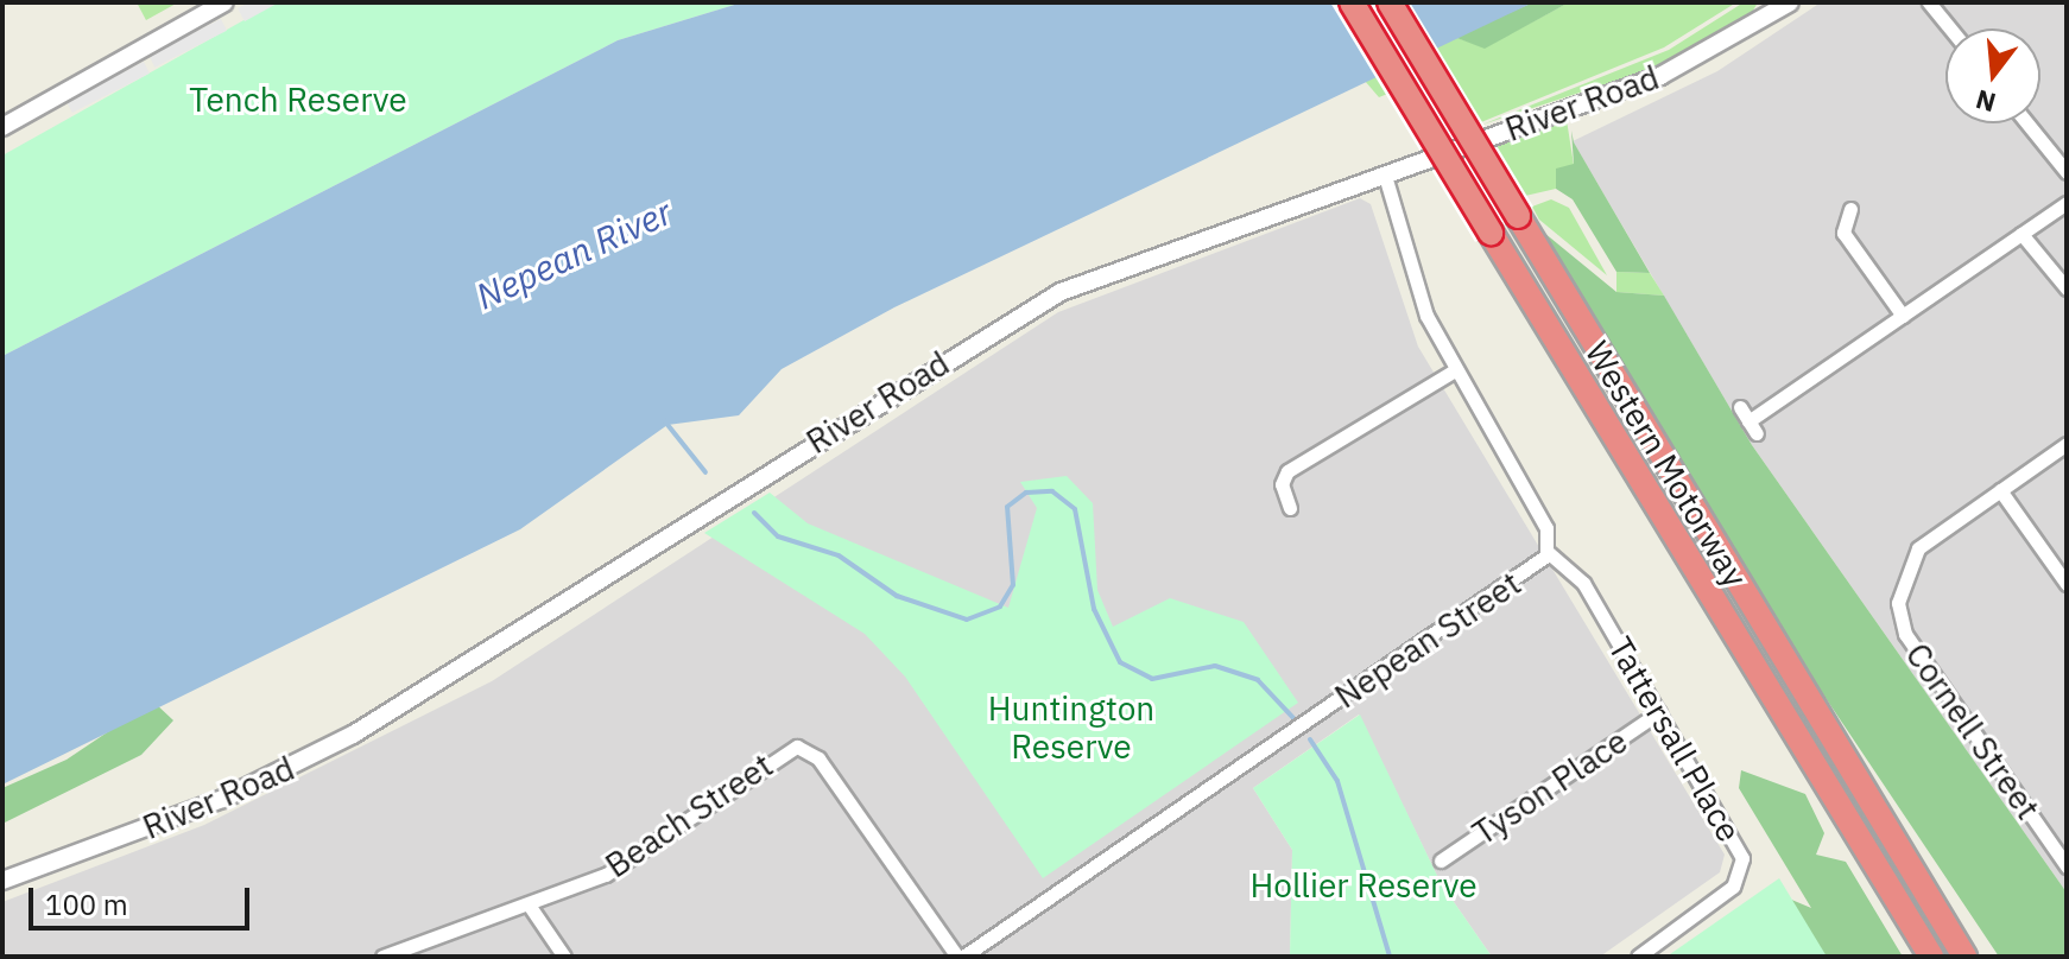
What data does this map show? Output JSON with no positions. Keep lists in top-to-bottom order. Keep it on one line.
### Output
{"streets":{"highway":["Western Motorway"],"street":["River Road","Nepean Street","Cornell Street","Tattersall Place","Tyson Place","Beach Street"]},"crossings":[["River Road","Nepean Street"],["Nepean Street","Tattersall Place"],["Nepean Street","Beach Street"],["Tattersall Place","Tyson Place"]],"water":["Nepean River"],"parks":["Tench Reserve","Huntington Reserve","Hollier Reserve"],"scale_bar":"100 m","north":"bottom"}
